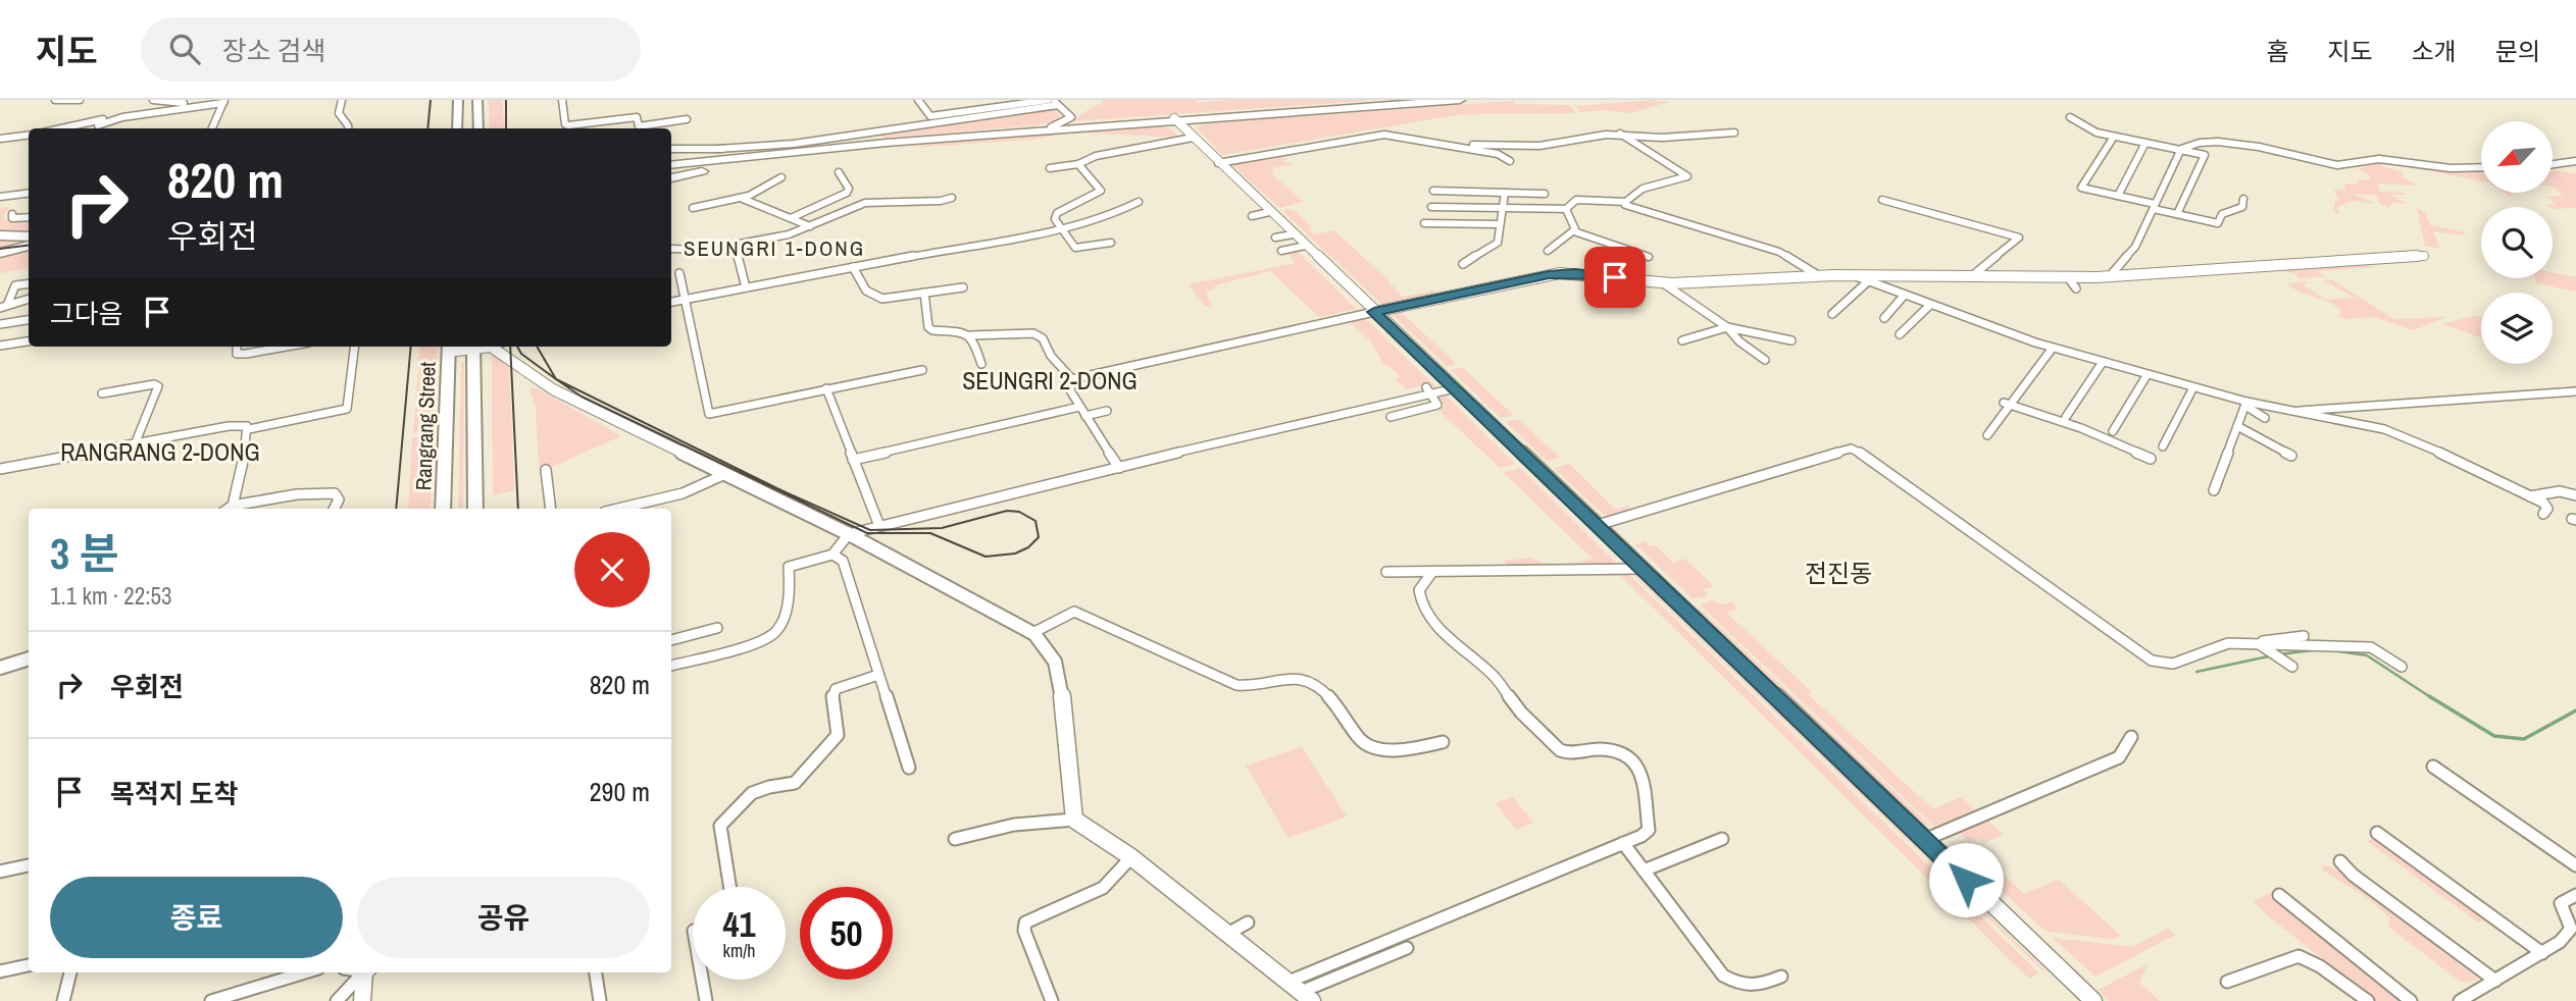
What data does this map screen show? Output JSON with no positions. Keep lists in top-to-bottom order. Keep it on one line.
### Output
{"streets":{"main road":["Rangrang Street"]},"districts":["SEUNGRI 1-DONG","SEUNGRI 2-DONG","RANGRANG 2-DONG","전진동"],"north":"bottom left","page":{"header":"지도","search":"장소 검색","nav":["홈","지도","소개","문의"],"turn":["820 m","우회전"],"then":"그다음","heading":["3 분","1.1 km · 22:53"],"list":[{"name":"우회전","value":"820 m"},{"name":"목적지 도착","value":"290 m"}],"buttons":["종료","공유"],"speed":"41 km/h","limit":"50"}}
